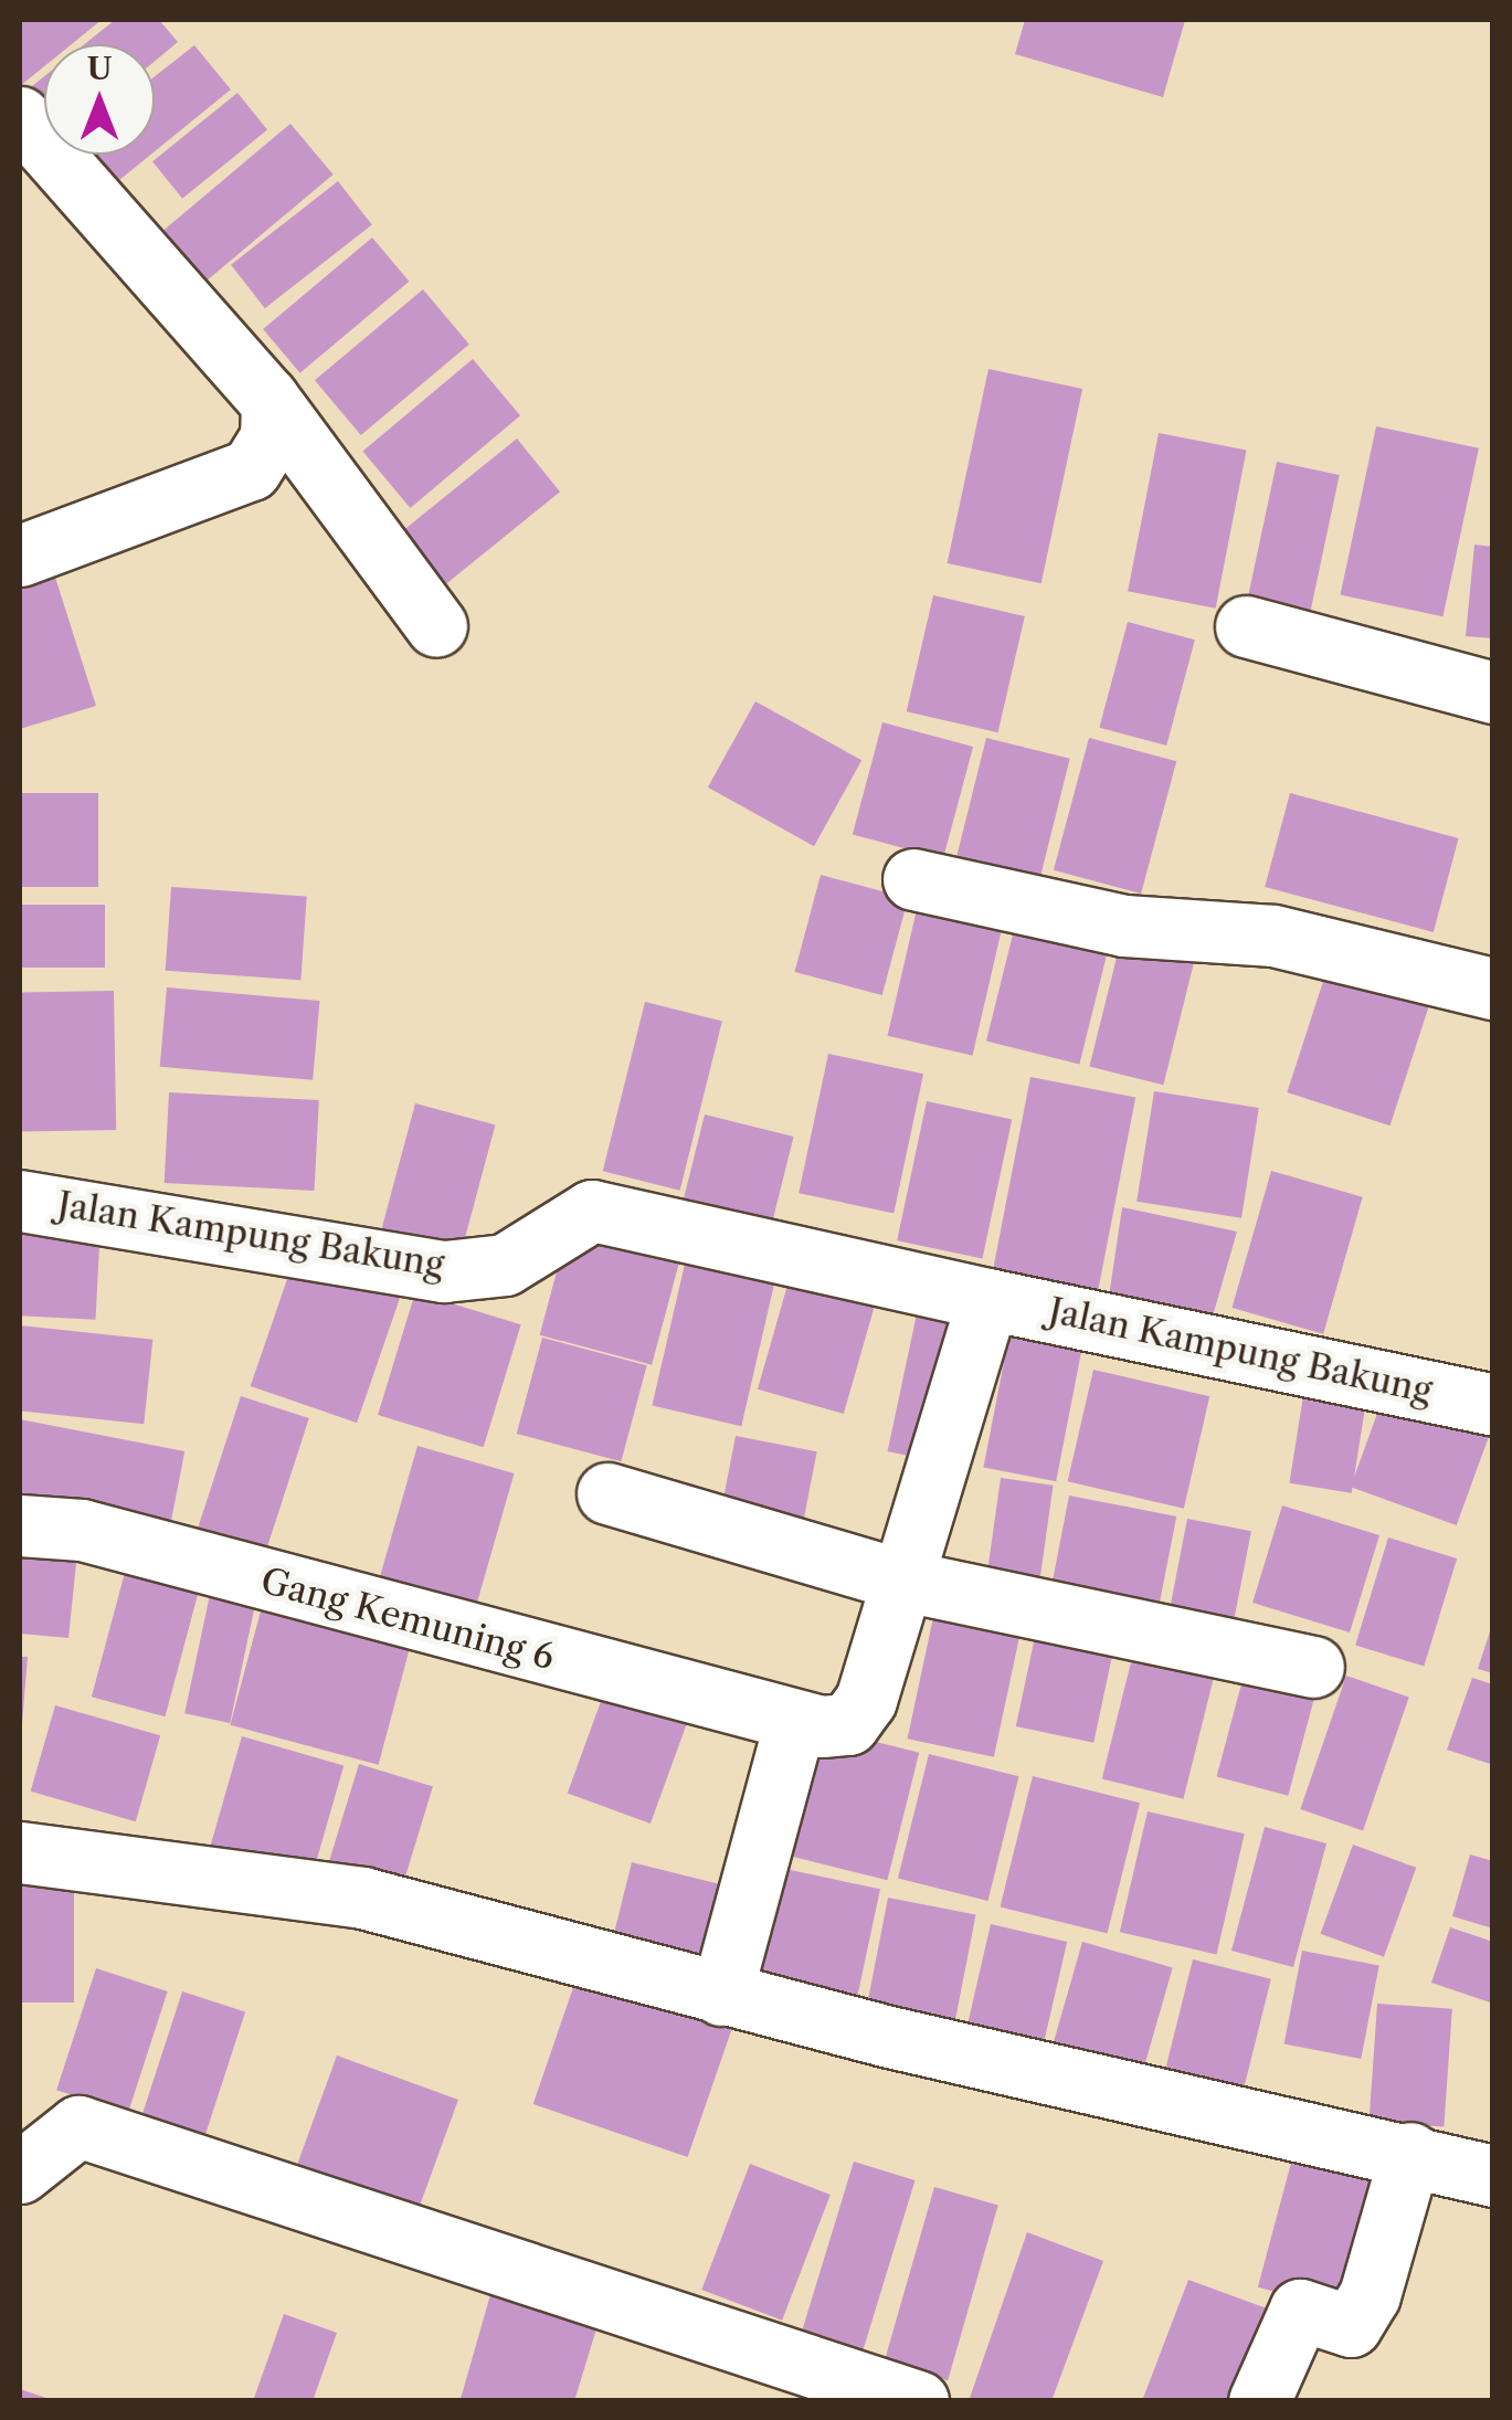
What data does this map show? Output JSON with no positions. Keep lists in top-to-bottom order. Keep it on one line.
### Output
{"streets":{"street":["Jalan Kampung Bakung","Gang Kemuning 6"]},"north":"top"}
